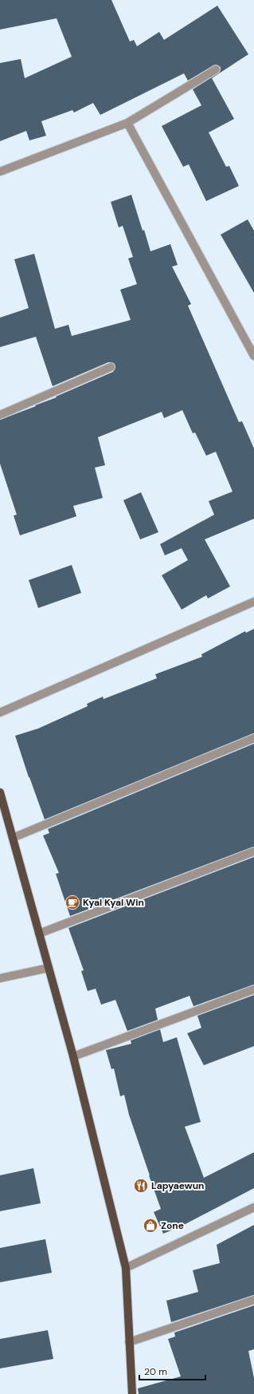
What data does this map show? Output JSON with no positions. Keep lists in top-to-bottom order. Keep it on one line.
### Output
{"places":{"cafe":["Kyal Kyal Win"],"restaurant":["Lapyaewun"],"shop":["Zone"]},"scale_bar":"20 m"}
